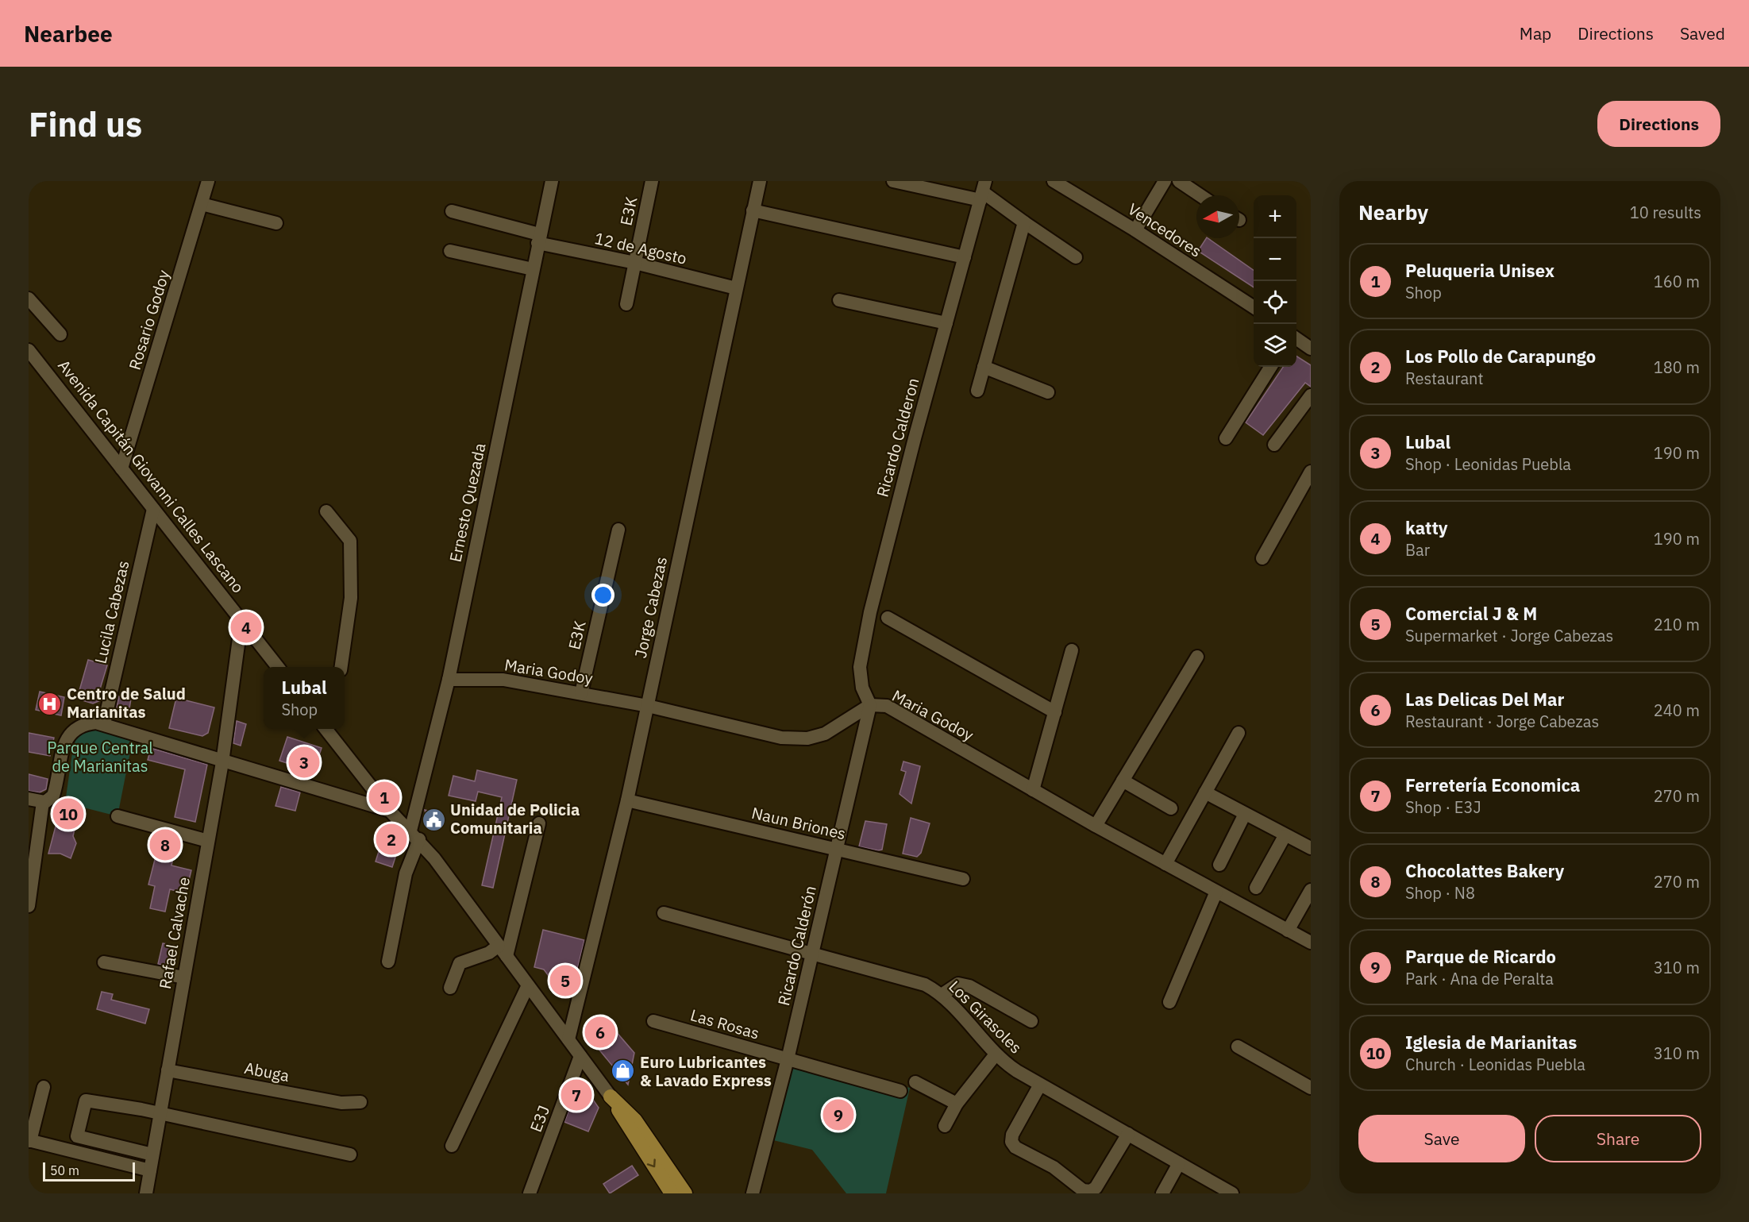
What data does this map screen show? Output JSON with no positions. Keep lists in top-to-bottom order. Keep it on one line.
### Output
{"streets":{"street":["E3K","Vencedores","12 de Agosto","Rosario Godoy","Ricardo Calderon","Avenida Capitán Giovanni Calles Lascano","Ernesto Quezada","Jorge Cabezas","Lucila Cabezas","Maria Godoy","Naun Briones","Rafael Calvache","Ricardo Calderón","Los Girasoles","Las Rosas","Abuga","E3J"]},"crossings":[["E3K","12 de Agosto"],["E3K","Maria Godoy"],["12 de Agosto","Ernesto Quezada"],["12 de Agosto","Jorge Cabezas"],["Rosario Godoy","Avenida Capitán Giovanni Calles Lascano"],["Ricardo Calderon","Maria Godoy"],["Ricardo Calderon","Ricardo Calderón"],["Avenida Capitán Giovanni Calles Lascano","Lucila Cabezas"],["Avenida Capitán Giovanni Calles Lascano","Rafael Calvache"],["Ernesto Quezada","Maria Godoy"],["Jorge Cabezas","Maria Godoy"],["Jorge Cabezas","Naun Briones"],["Maria Godoy","Ricardo Calderón"],["Naun Briones","Ricardo Calderón"],["Rafael Calvache","Abuga"],["Ricardo Calderón","Los Girasoles"],["Ricardo Calderón","Las Rosas"]],"parks":["Parque Central de Marianitas"],"places":{"hospital":["Centro de Salud Marianitas"],"public building":["Unidad de Policia Comunitaria"],"shop":["Euro Lubricantes & Lavado Express"]},"scale_bar":"50 m","north":"left","page":{"header":"Nearbee","nav":["Map","Directions","Saved"],"buttons":["Directions",["Save","Share"]],"title":"Find us","heading":["Nearby","10 results"],"map_buttons":["+","−"],"list":[{"mark":"1","name":"Peluqueria Unisex","note":"Shop","value":"160 m"},{"mark":"2","name":"Los Pollo de Carapungo","note":"Restaurant","value":"180 m"},{"mark":"3","name":"Lubal","note":"Shop · Leonidas Puebla","value":"190 m"},{"mark":"4","name":"katty","note":"Bar","value":"190 m"},{"mark":"5","name":"Comercial J & M","note":"Supermarket · Jorge Cabezas","value":"210 m"},{"mark":"6","name":"Las Delicas Del Mar","note":"Restaurant · Jorge Cabezas","value":"240 m"},{"mark":"7","name":"Ferretería Economica","note":"Shop · E3J","value":"270 m"},{"mark":"8","name":"Chocolattes Bakery","note":"Shop · N8","value":"270 m"},{"mark":"9","name":"Parque de Ricardo","note":"Park · Ana de Peralta","value":"310 m"},{"mark":"10","name":"Iglesia de Marianitas","note":"Church · Leonidas Puebla","value":"310 m"}],"pins":["4","3","1","10","2","8","5","6","7","9"],"popup":["Lubal","Shop"],"scale":"50 m"}}
